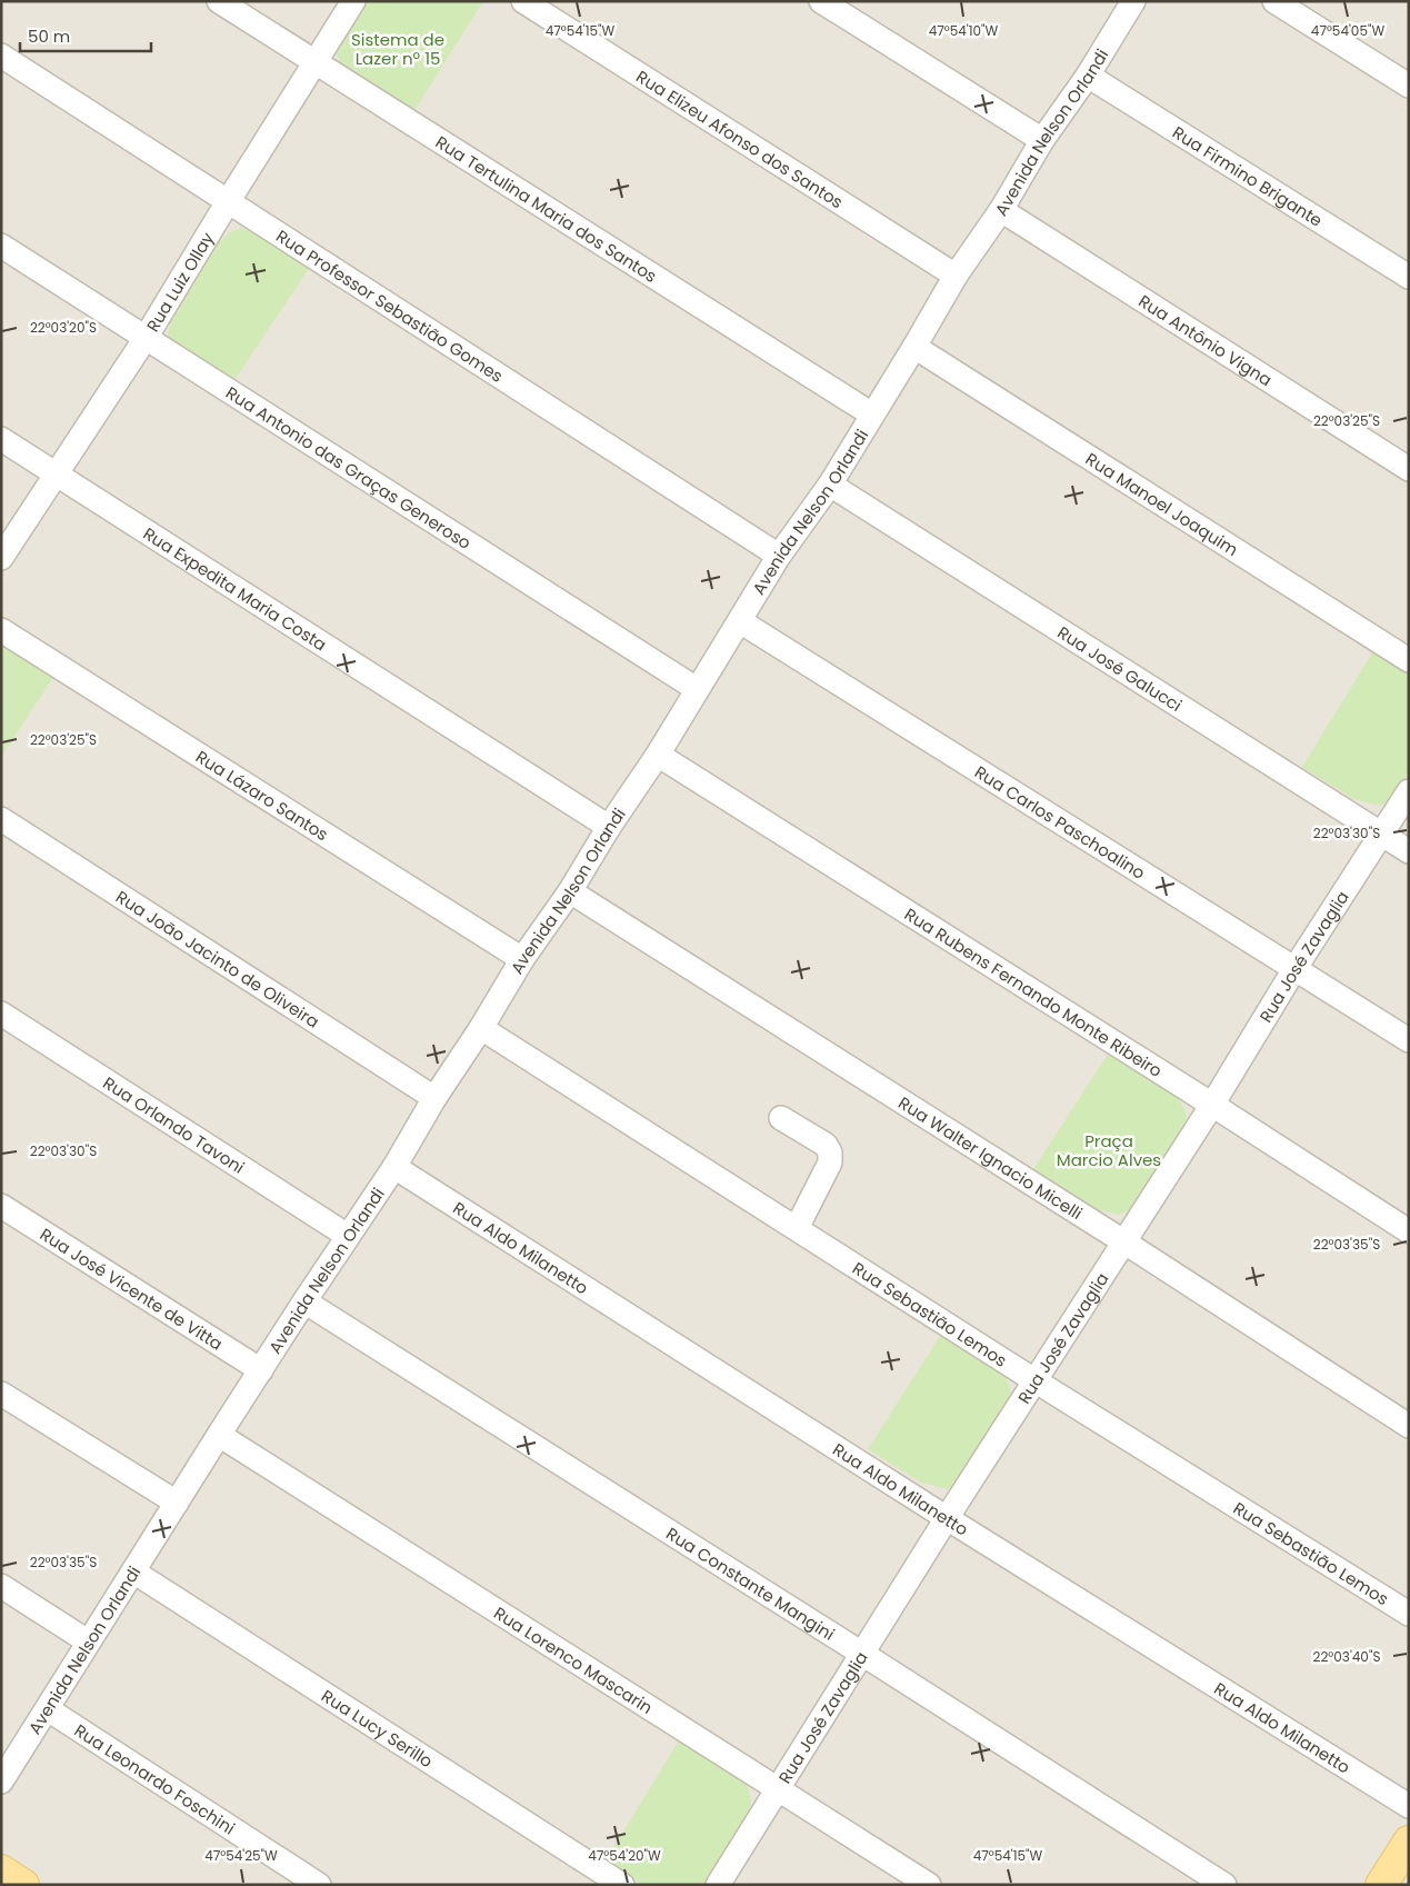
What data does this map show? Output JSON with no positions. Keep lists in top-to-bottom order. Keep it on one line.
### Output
{"streets":{"street":["Avenida Nelson Orlandi","Rua Elizeu Afonso dos Santos","Rua Firmino Brigante","Rua Tertulina Maria dos Santos","Rua Luiz Ollay","Rua Professor Sebastião Gomes","Rua Antônio Vigna","Rua Antonio das Graças Generoso","Rua Manoel Joaquim","Rua Expedita Maria Costa","Rua José Galucci","Rua Lázaro Santos","Rua Carlos Paschoalino","Rua José Zavaglia","Rua João Jacinto de Oliveira","Rua Rubens Fernando Monte Ribeiro","Rua Orlando Tavoni","Rua Walter Ignacio Micelli","Rua Aldo Milanetto","Rua José Vicente de Vitta","Rua Sebastião Lemos","Rua Constante Mangini","Rua Lorenco Mascarin","Rua Lucy Serillo","Rua Leonardo Foschini"]},"crossings":[["Avenida Nelson Orlandi","Rua Elizeu Afonso dos Santos"],["Avenida Nelson Orlandi","Rua Firmino Brigante"],["Avenida Nelson Orlandi","Rua Tertulina Maria dos Santos"],["Avenida Nelson Orlandi","Rua Professor Sebastião Gomes"],["Avenida Nelson Orlandi","Rua Antônio Vigna"],["Avenida Nelson Orlandi","Rua Antonio das Graças Generoso"],["Avenida Nelson Orlandi","Rua Manoel Joaquim"],["Avenida Nelson Orlandi","Rua Expedita Maria Costa"],["Avenida Nelson Orlandi","Rua José Galucci"],["Avenida Nelson Orlandi","Rua Lázaro Santos"],["Avenida Nelson Orlandi","Rua Carlos Paschoalino"],["Avenida Nelson Orlandi","Rua João Jacinto de Oliveira"],["Avenida Nelson Orlandi","Rua Rubens Fernando Monte Ribeiro"],["Avenida Nelson Orlandi","Rua Orlando Tavoni"],["Avenida Nelson Orlandi","Rua Walter Ignacio Micelli"],["Avenida Nelson Orlandi","Rua Aldo Milanetto"],["Avenida Nelson Orlandi","Rua José Vicente de Vitta"],["Avenida Nelson Orlandi","Rua Sebastião Lemos"],["Avenida Nelson Orlandi","Rua Constante Mangini"],["Avenida Nelson Orlandi","Rua Lorenco Mascarin"],["Avenida Nelson Orlandi","Rua Lucy Serillo"],["Avenida Nelson Orlandi","Rua Leonardo Foschini"],["Rua Tertulina Maria dos Santos","Rua Luiz Ollay"],["Rua Luiz Ollay","Rua Professor Sebastião Gomes"],["Rua Luiz Ollay","Rua Antonio das Graças Generoso"],["Rua Luiz Ollay","Rua Expedita Maria Costa"],["Rua José Galucci","Rua José Zavaglia"],["Rua Carlos Paschoalino","Rua José Zavaglia"],["Rua José Zavaglia","Rua Rubens Fernando Monte Ribeiro"],["Rua José Zavaglia","Rua Walter Ignacio Micelli"],["Rua José Zavaglia","Rua Aldo Milanetto"],["Rua José Zavaglia","Rua Sebastião Lemos"],["Rua José Zavaglia","Rua Constante Mangini"],["Rua José Zavaglia","Rua Lorenco Mascarin"]],"parks":["Sistema de Lazer nº 15","Praça Marcio Alves"],"scale_bar":"50 m","coordinates":["47°54'15\"W","47°54'10\"W","47°54'05\"W","22°03'20\"S","22°03'25\"S","22°03'30\"S","22°03'35\"S","22°03'40\"S","47°54'25\"W","47°54'20\"W"]}
